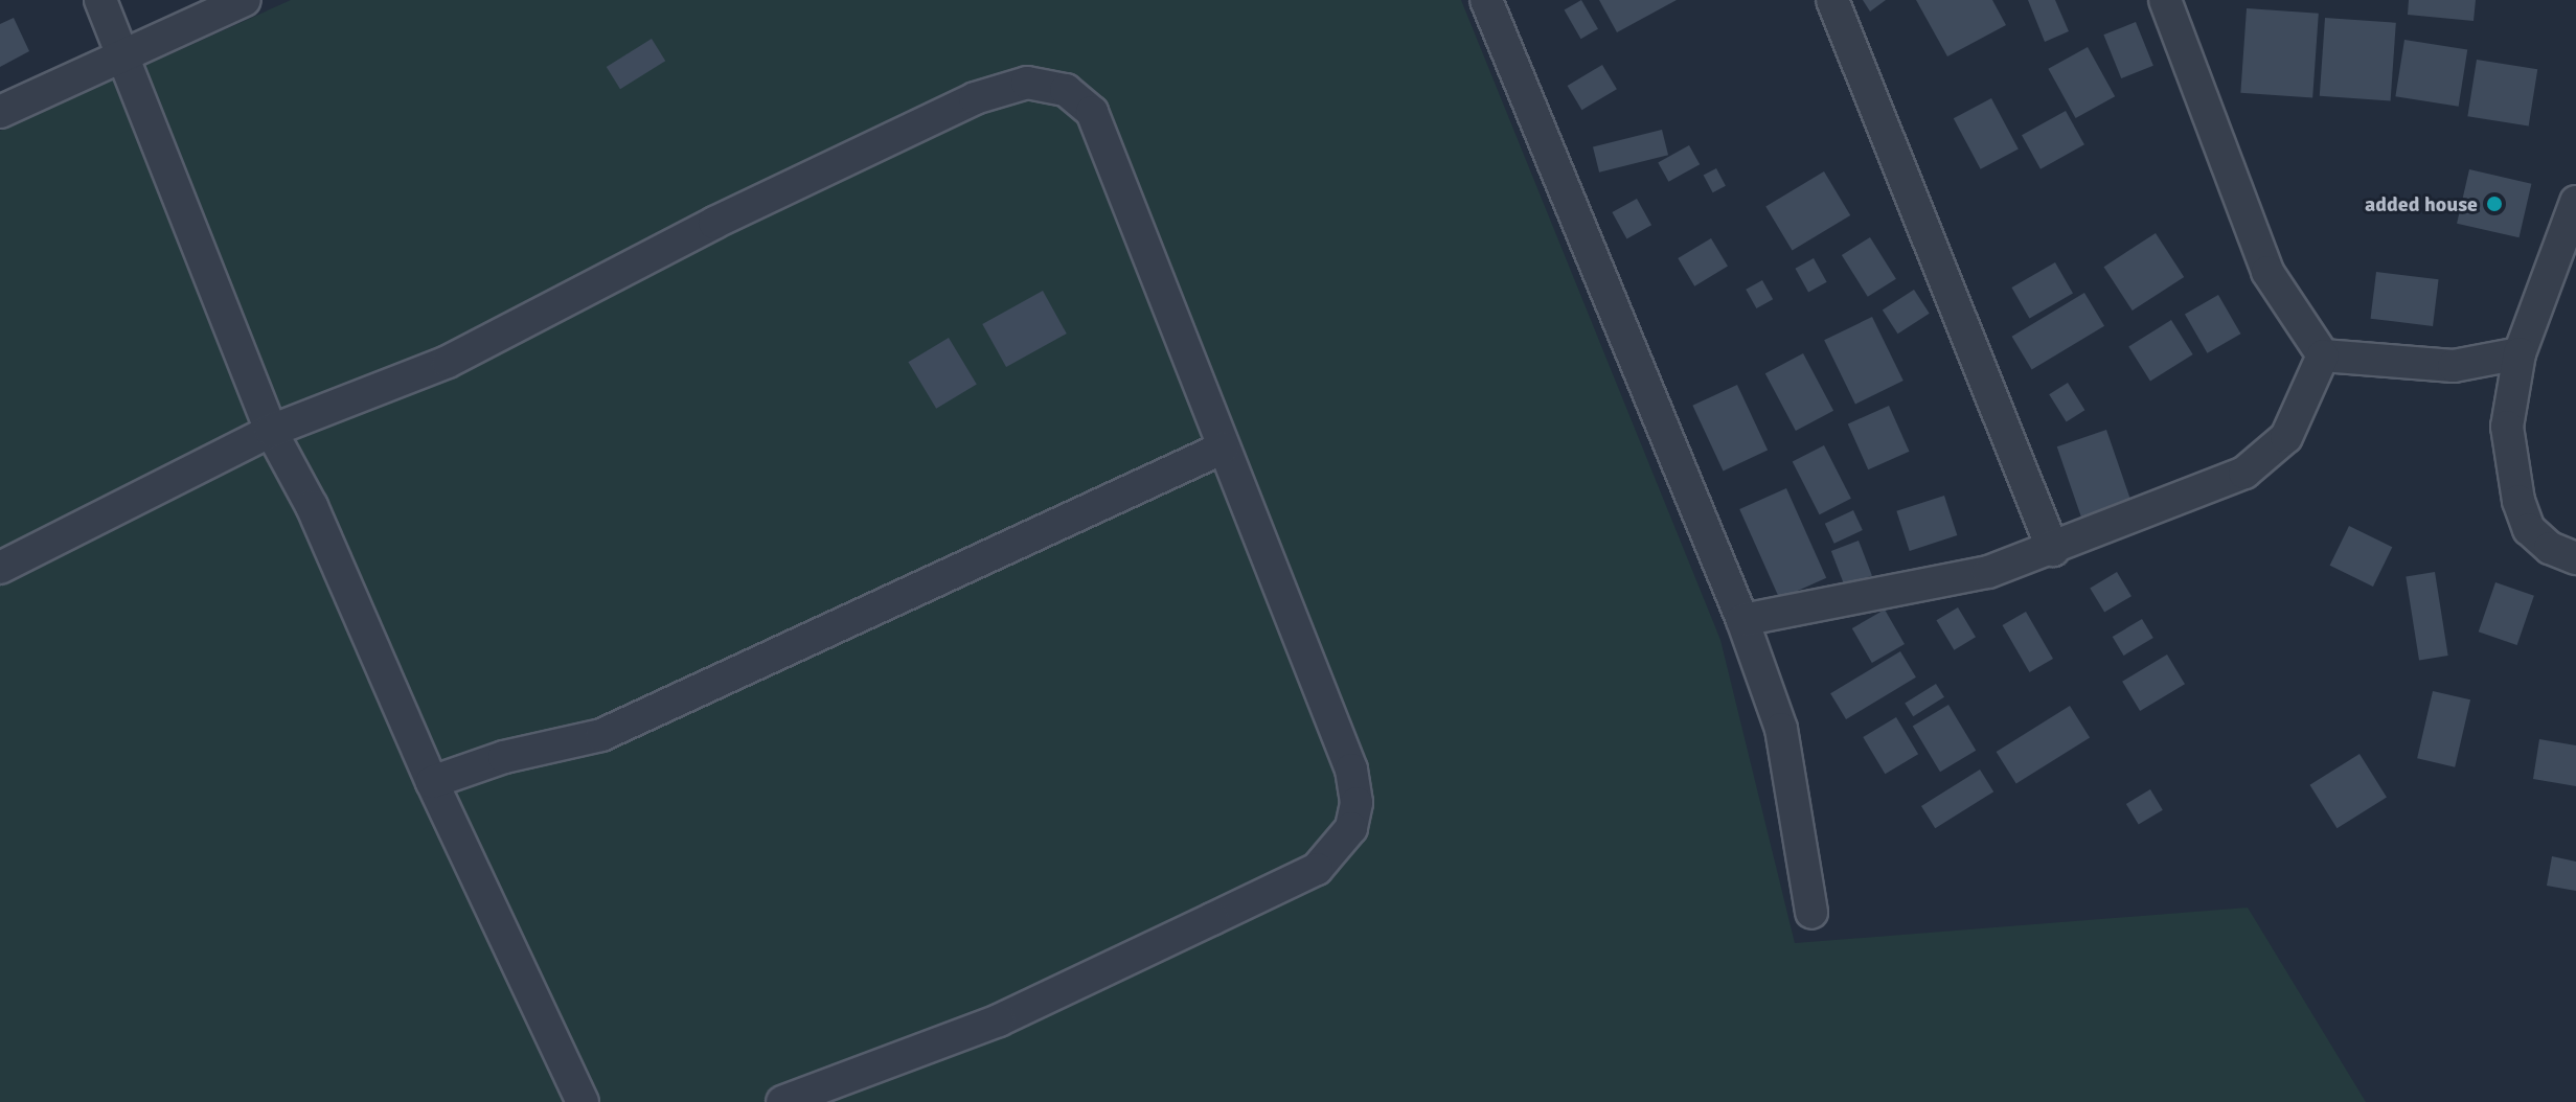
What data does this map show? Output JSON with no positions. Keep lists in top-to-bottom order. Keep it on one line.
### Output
{"places":["added house"]}
